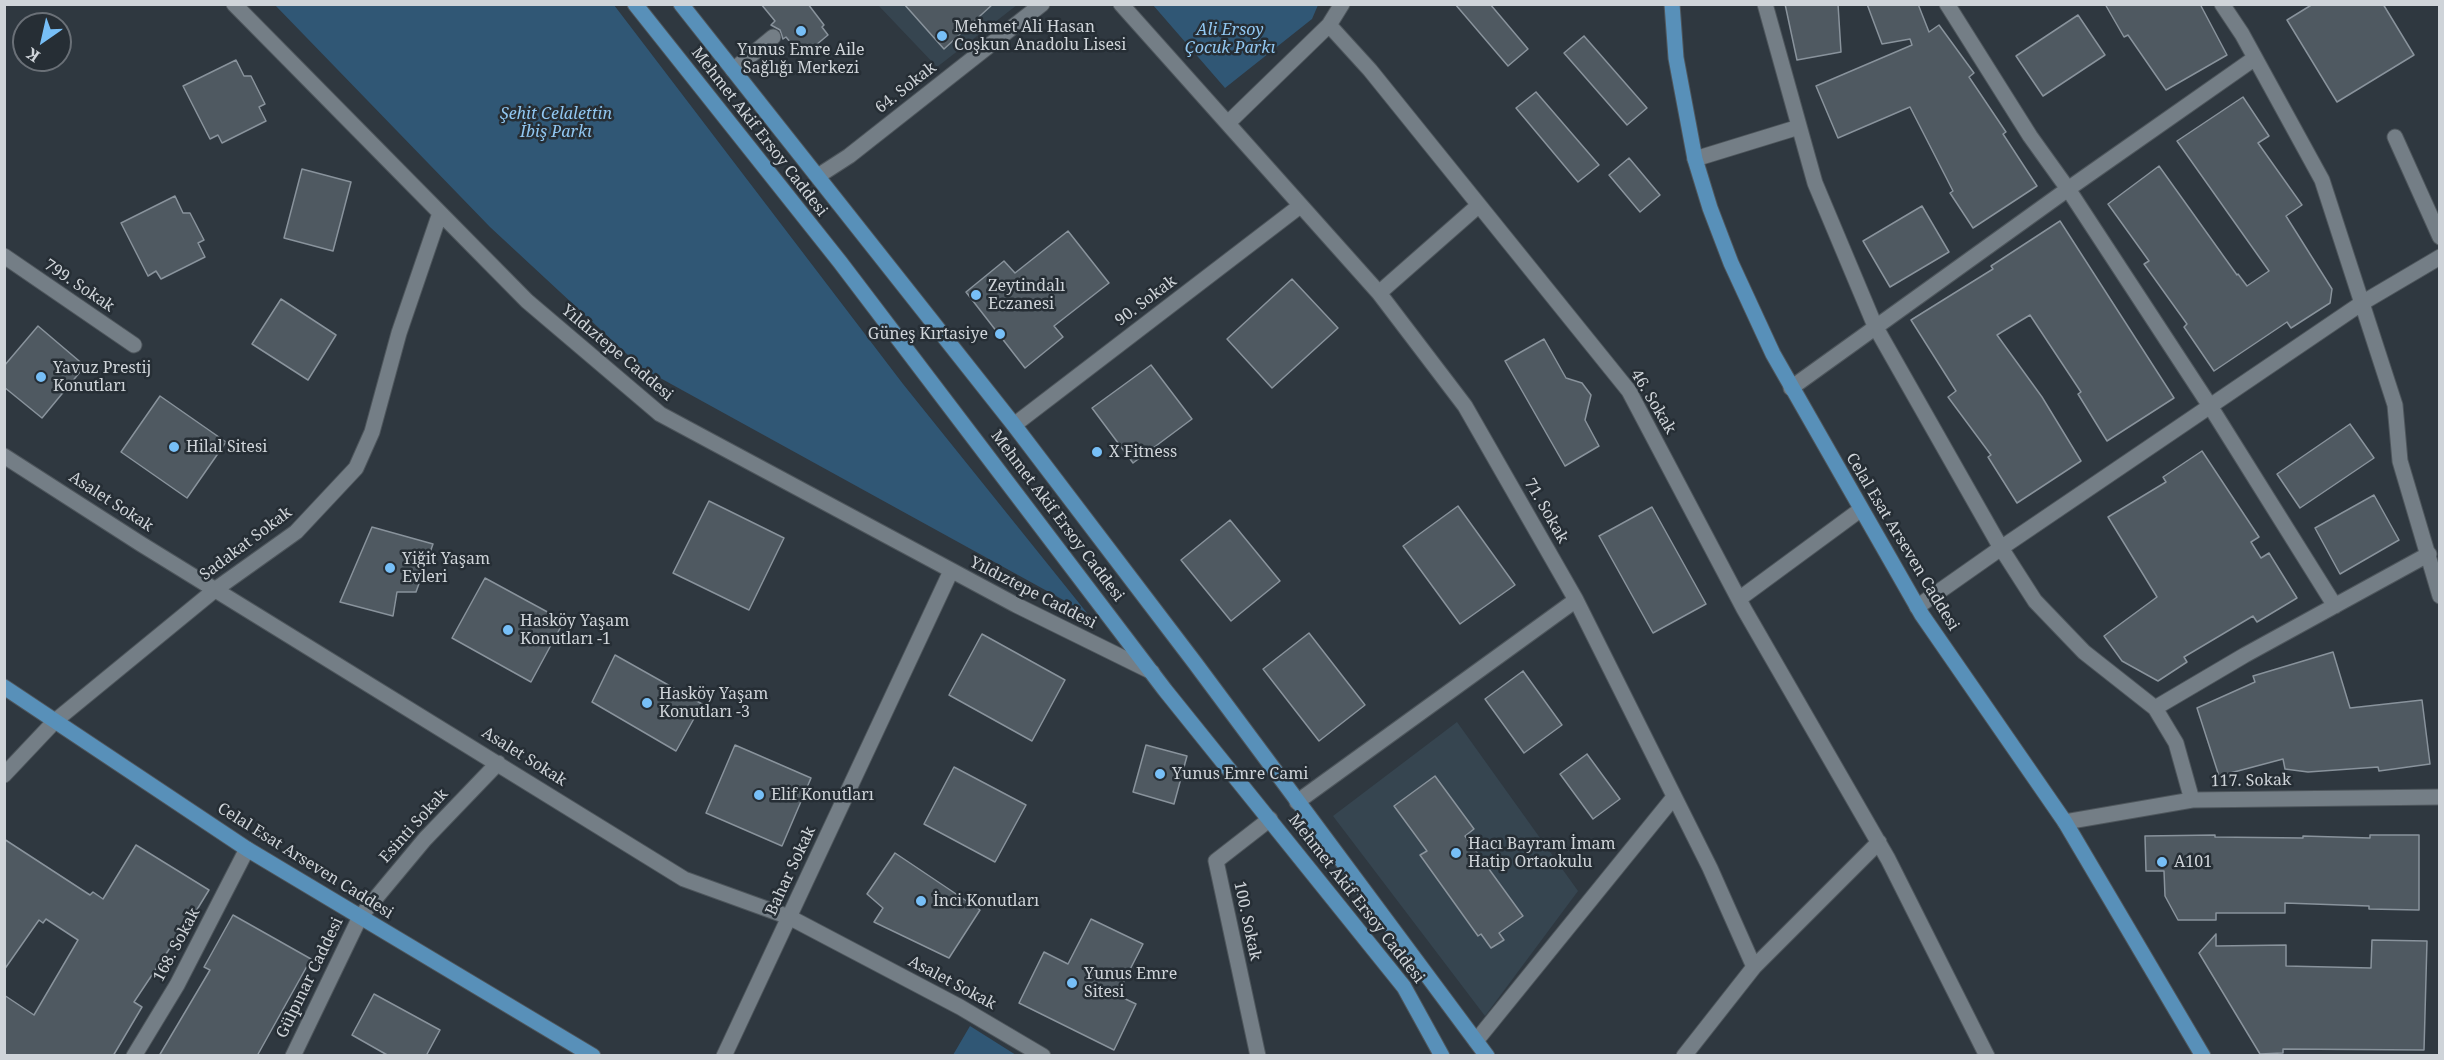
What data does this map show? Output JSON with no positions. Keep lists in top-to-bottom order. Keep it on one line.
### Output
{"streets":{"main road":["Mehmet Akif Ersoy Caddesi","Celal Esat Arseven Caddesi"],"street":["64. Sokak","799. Sokak","90. Sokak","Yıldıztepe Caddesi","46. Sokak","Asalet Sokak","71. Sokak","Sadakat Sokak","117. Sokak","Esinti Sokak","Bahar Sokak","100. Sokak","168. Sokak","Gülpınar Caddesi"]},"crossings":[["64. Sokak","Mehmet Akif Ersoy Caddesi"],["Mehmet Akif Ersoy Caddesi","90. Sokak"],["Mehmet Akif Ersoy Caddesi","Yıldıztepe Caddesi"],["Mehmet Akif Ersoy Caddesi","100. Sokak"],["90. Sokak","71. Sokak"],["Yıldıztepe Caddesi","Sadakat Sokak"],["Yıldıztepe Caddesi","Bahar Sokak"],["Asalet Sokak","Sadakat Sokak"],["Asalet Sokak","Esinti Sokak"],["Asalet Sokak","Bahar Sokak"],["Celal Esat Arseven Caddesi","Sadakat Sokak"],["Celal Esat Arseven Caddesi","117. Sokak"],["Celal Esat Arseven Caddesi","Esinti Sokak"],["Celal Esat Arseven Caddesi","168. Sokak"],["Celal Esat Arseven Caddesi","Gülpınar Caddesi"],["Esinti Sokak","Gülpınar Caddesi"]],"parks":["Ali Ersoy Çocuk Parkı","Şehit Celalettin İbiş Parkı"],"places":["Yunus Emre Aile Sağlığı Merkezi","Mehmet Ali Hasan Coşkun Anadolu Lisesi","Zeytindalı Eczanesi","Güneş Kırtasiye","Yavuz Prestij Konutları","Hilal Sitesi","X Fitness","Yiğit Yaşam Evleri","Hasköy Yaşam Konutları -1","Hasköy Yaşam Konutları -3","Yunus Emre Cami","Elif Konutları","Hacı Bayram İmam Hatip Ortaokulu","A101","İnci Konutları","Yunus Emre Sitesi"],"north":"bottom left"}
